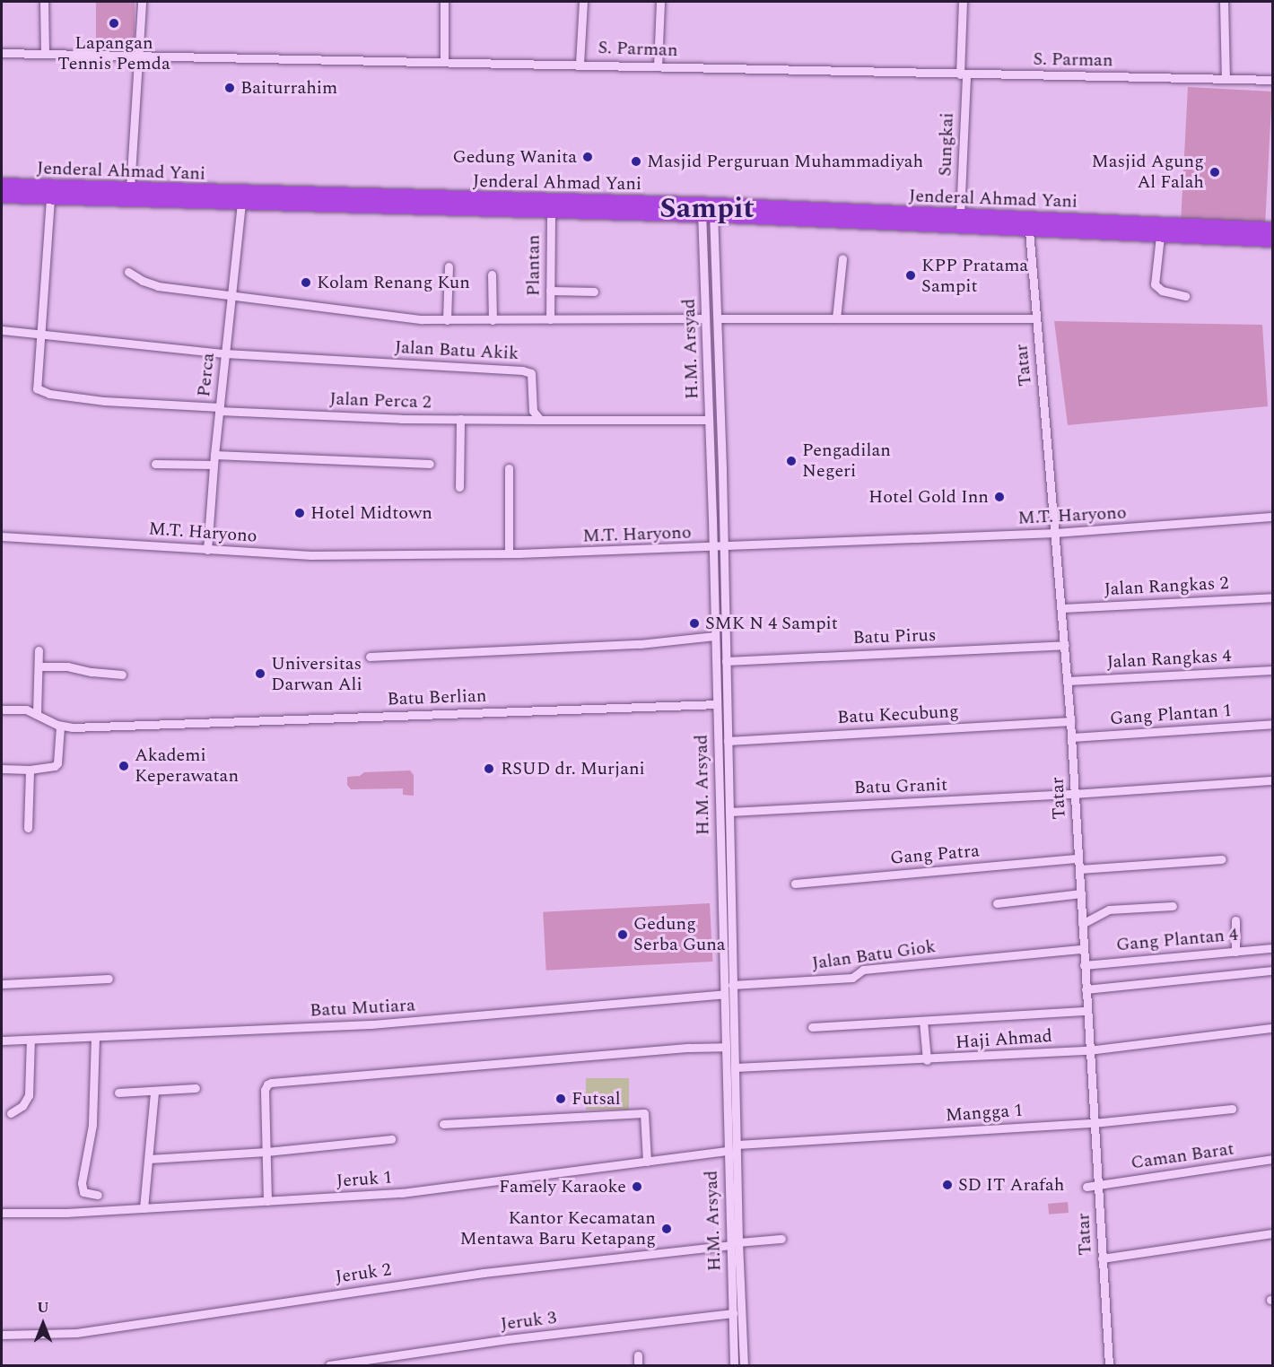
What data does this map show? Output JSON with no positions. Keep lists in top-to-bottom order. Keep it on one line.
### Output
{"streets":{"highway":["Jenderal Ahmad Yani"],"street":["S. Parman","Sungkai","Plantan","H.M. Arsyad","Jalan Batu Akik","Tatar","Perca","Jalan Perca 2","M.T. Haryono","Jalan Rangkas 2","Batu Pirus","Jalan Rangkas 4","Batu Berlian","Batu Kecubung","Gang Plantan 1","Batu Granit","Gang Patra","Gang Plantan 4","Jalan Batu Giok","Batu Mutiara","Haji Ahmad","Mangga 1","Caman Barat","Jeruk 1","Jeruk 2","Jeruk 3"]},"crossings":[["S. Parman","Sungkai"],["Sungkai","Jenderal Ahmad Yani"],["Jenderal Ahmad Yani","Plantan"],["Jenderal Ahmad Yani","H.M. Arsyad"],["Jenderal Ahmad Yani","Tatar"],["Jenderal Ahmad Yani","Perca"],["H.M. Arsyad","M.T. Haryono"],["H.M. Arsyad","Batu Pirus"],["H.M. Arsyad","Batu Berlian"],["H.M. Arsyad","Batu Kecubung"],["H.M. Arsyad","Batu Granit"],["H.M. Arsyad","Jalan Batu Giok"],["H.M. Arsyad","Batu Mutiara"],["H.M. Arsyad","Haji Ahmad"],["H.M. Arsyad","Mangga 1"],["H.M. Arsyad","Jeruk 1"],["H.M. Arsyad","Jeruk 2"],["H.M. Arsyad","Jeruk 3"],["Jalan Batu Akik","Perca"],["Jalan Batu Akik","Jalan Perca 2"],["Tatar","M.T. Haryono"],["Tatar","Jalan Rangkas 2"],["Tatar","Batu Pirus"],["Tatar","Jalan Rangkas 4"],["Tatar","Batu Kecubung"],["Tatar","Gang Plantan 1"],["Tatar","Batu Granit"],["Tatar","Gang Patra"],["Tatar","Gang Plantan 4"],["Tatar","Jalan Batu Giok"],["Tatar","Haji Ahmad"],["Tatar","Mangga 1"],["Tatar","Caman Barat"],["Perca","Jalan Perca 2"],["Perca","M.T. Haryono"]],"districts":["Sampit"],"places":["Lapangan Tennis Pemda","Baiturrahim","Gedung Wanita","Masjid Perguruan Muhammadiyah","Masjid Agung Al Falah","KPP Pratama Sampit","Kolam Renang Kun","Pengadilan Negeri","Hotel Gold Inn","Hotel Midtown","SMK N 4 Sampit","Universitas Darwan Ali","Akademi Keperawatan","RSUD dr. Murjani","Gedung Serba Guna","Futsal","SD IT Arafah","Famely Karaoke","Kantor Kecamatan Mentawa Baru Ketapang"],"north":"top"}
